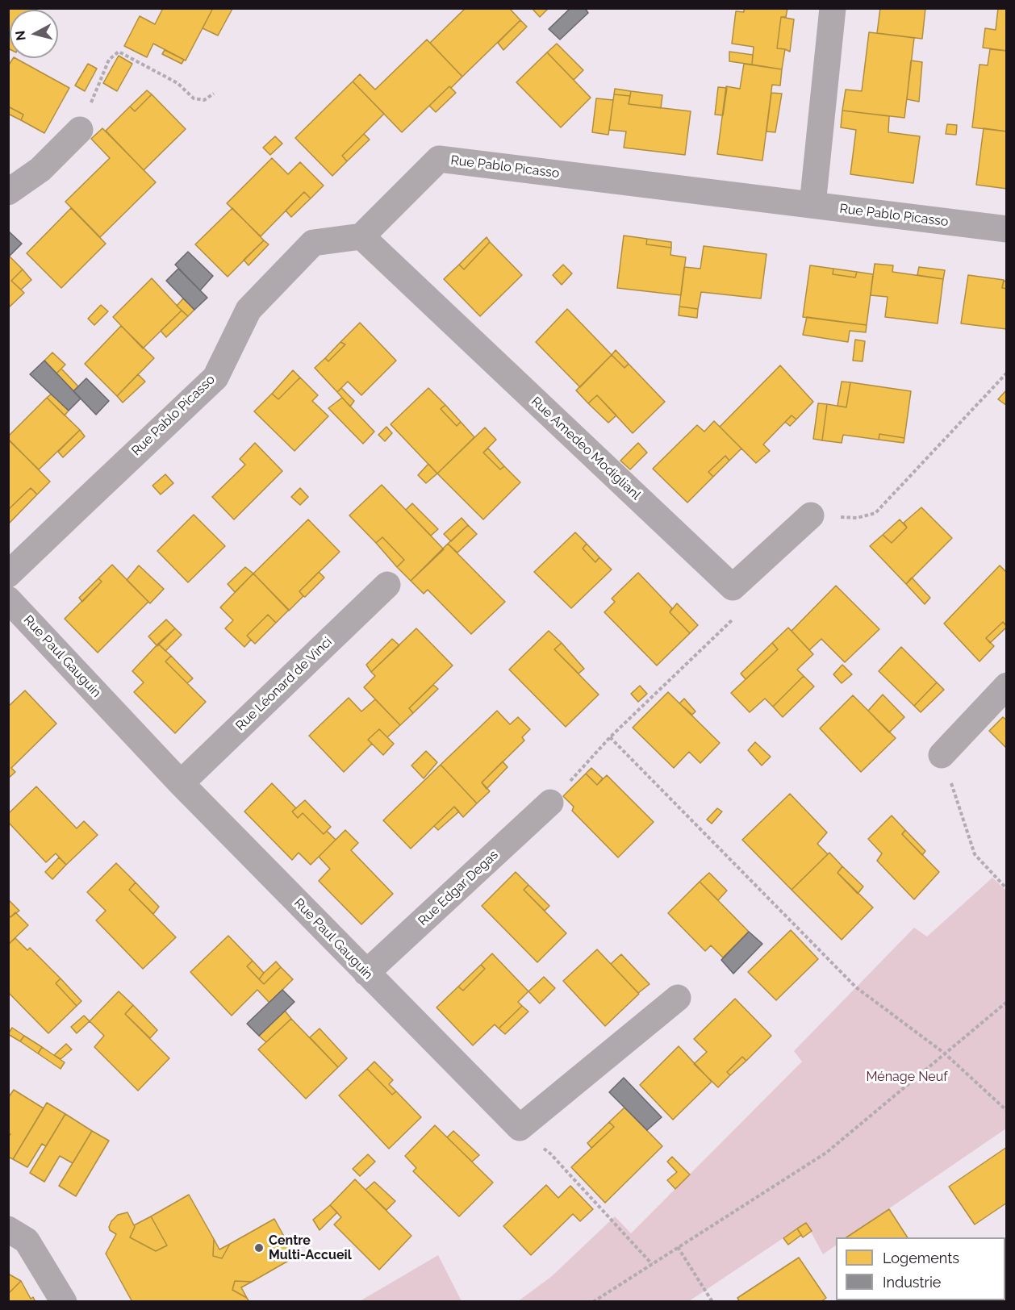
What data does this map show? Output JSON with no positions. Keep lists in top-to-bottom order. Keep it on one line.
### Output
{"streets":{"street":["Rue Pablo Picasso","Rue Amedeo Modiglianl","Rue Paul Gauguin","Rue Léonard de Vinci","Rue Edgar Degas"]},"crossings":[["Rue Pablo Picasso","Rue Amedeo Modiglianl"],["Rue Paul Gauguin","Rue Léonard de Vinci"],["Rue Paul Gauguin","Rue Edgar Degas"]],"parks":["Ménage Neuf"],"places":["Centre Multi-Accueil"],"legend":["Logements","Industrie"],"north":"left"}
